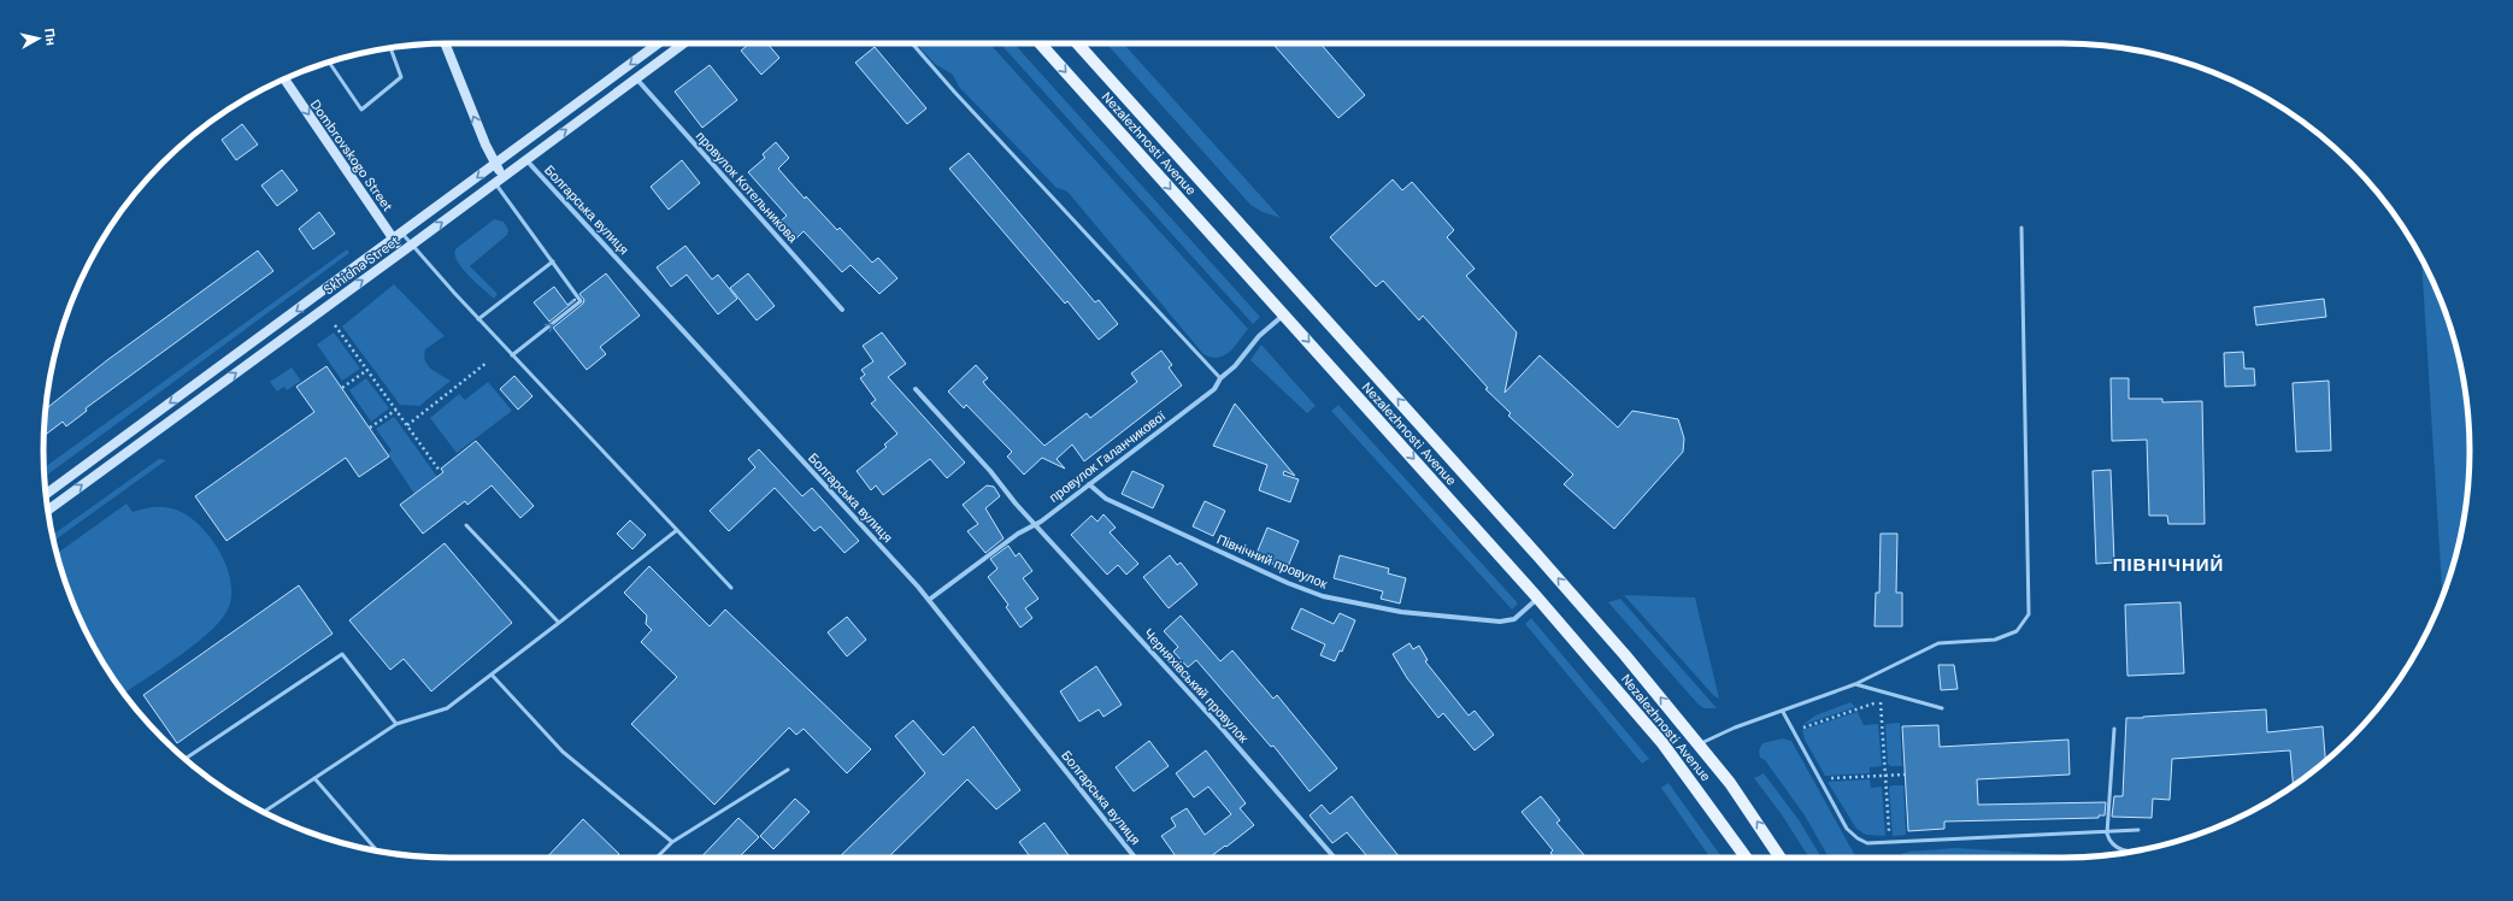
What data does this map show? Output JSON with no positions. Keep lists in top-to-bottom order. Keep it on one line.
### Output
{"streets":{"main road":["Nezalezhnosti Avenue","Dombrovskogo Street","Skhidna Street"],"street":["провулок Котельникова","Болгарська вулиця","провулок Галанчикової","Північний провулок","Черняхівський провулок"]},"crossings":[["Nezalezhnosti Avenue","провулок Галанчикової"],["Nezalezhnosti Avenue","Північний провулок"],["Dombrovskogo Street","Skhidna Street"],["провулок Котельникова","Skhidna Street"],["Болгарська вулиця","Skhidna Street"],["Болгарська вулиця","провулок Галанчикової"],["провулок Галанчикової","Північний провулок"],["провулок Галанчикової","Черняхівський провулок"]],"one_way":["Dombrovskogo Street"],"districts":["ПІВНІЧНИЙ"],"north":"right"}
